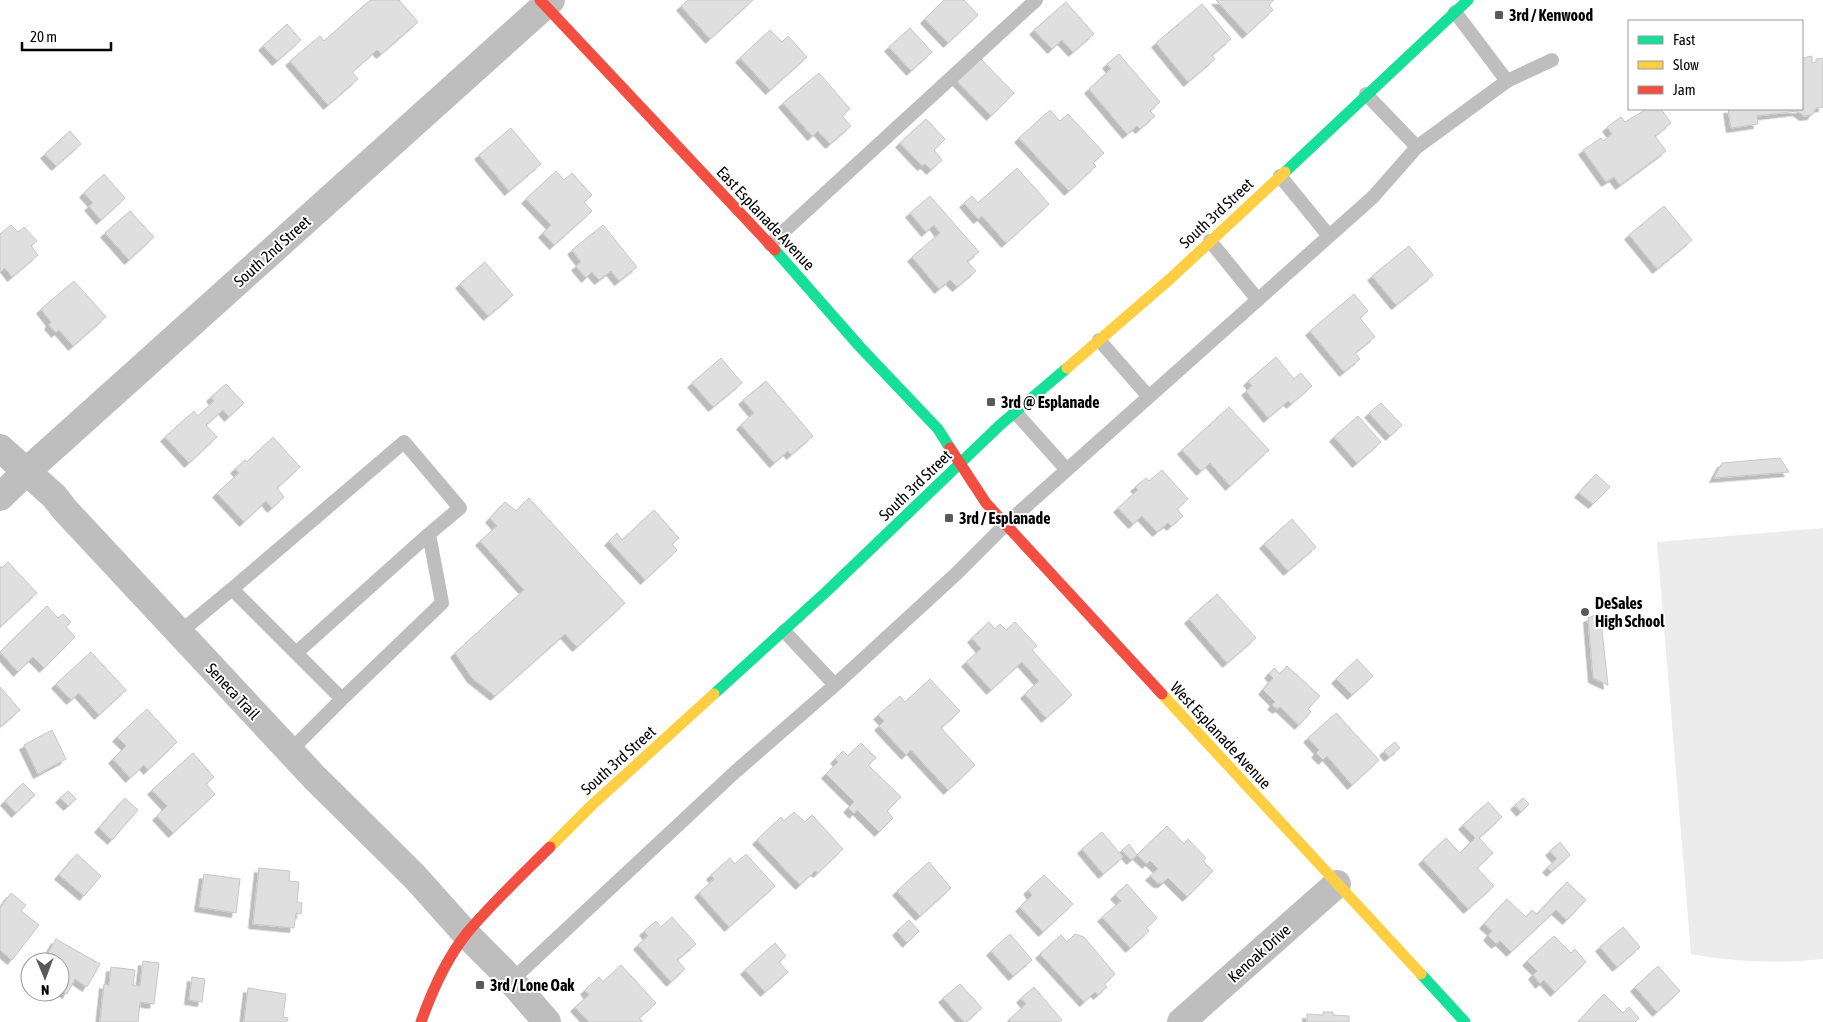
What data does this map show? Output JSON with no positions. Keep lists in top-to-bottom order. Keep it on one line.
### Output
{"streets":{"street":["South 3rd Street","East Esplanade Avenue","South 2nd Street","Seneca Trail","West Esplanade Avenue","Kenoak Drive"]},"crossings":[["South 3rd Street","East Esplanade Avenue"],["South 3rd Street","Seneca Trail"],["South 3rd Street","West Esplanade Avenue"],["East Esplanade Avenue","South 2nd Street"],["East Esplanade Avenue","West Esplanade Avenue"],["South 2nd Street","Seneca Trail"],["West Esplanade Avenue","Kenoak Drive"]],"places":{"transit":["3rd / Kenwood","3rd @ Esplanade","3rd / Esplanade","3rd / Lone Oak"],"other":["DeSales High School"]},"legend":["Fast","Slow","Jam"],"scale_bar":"20 m","north":"bottom"}
